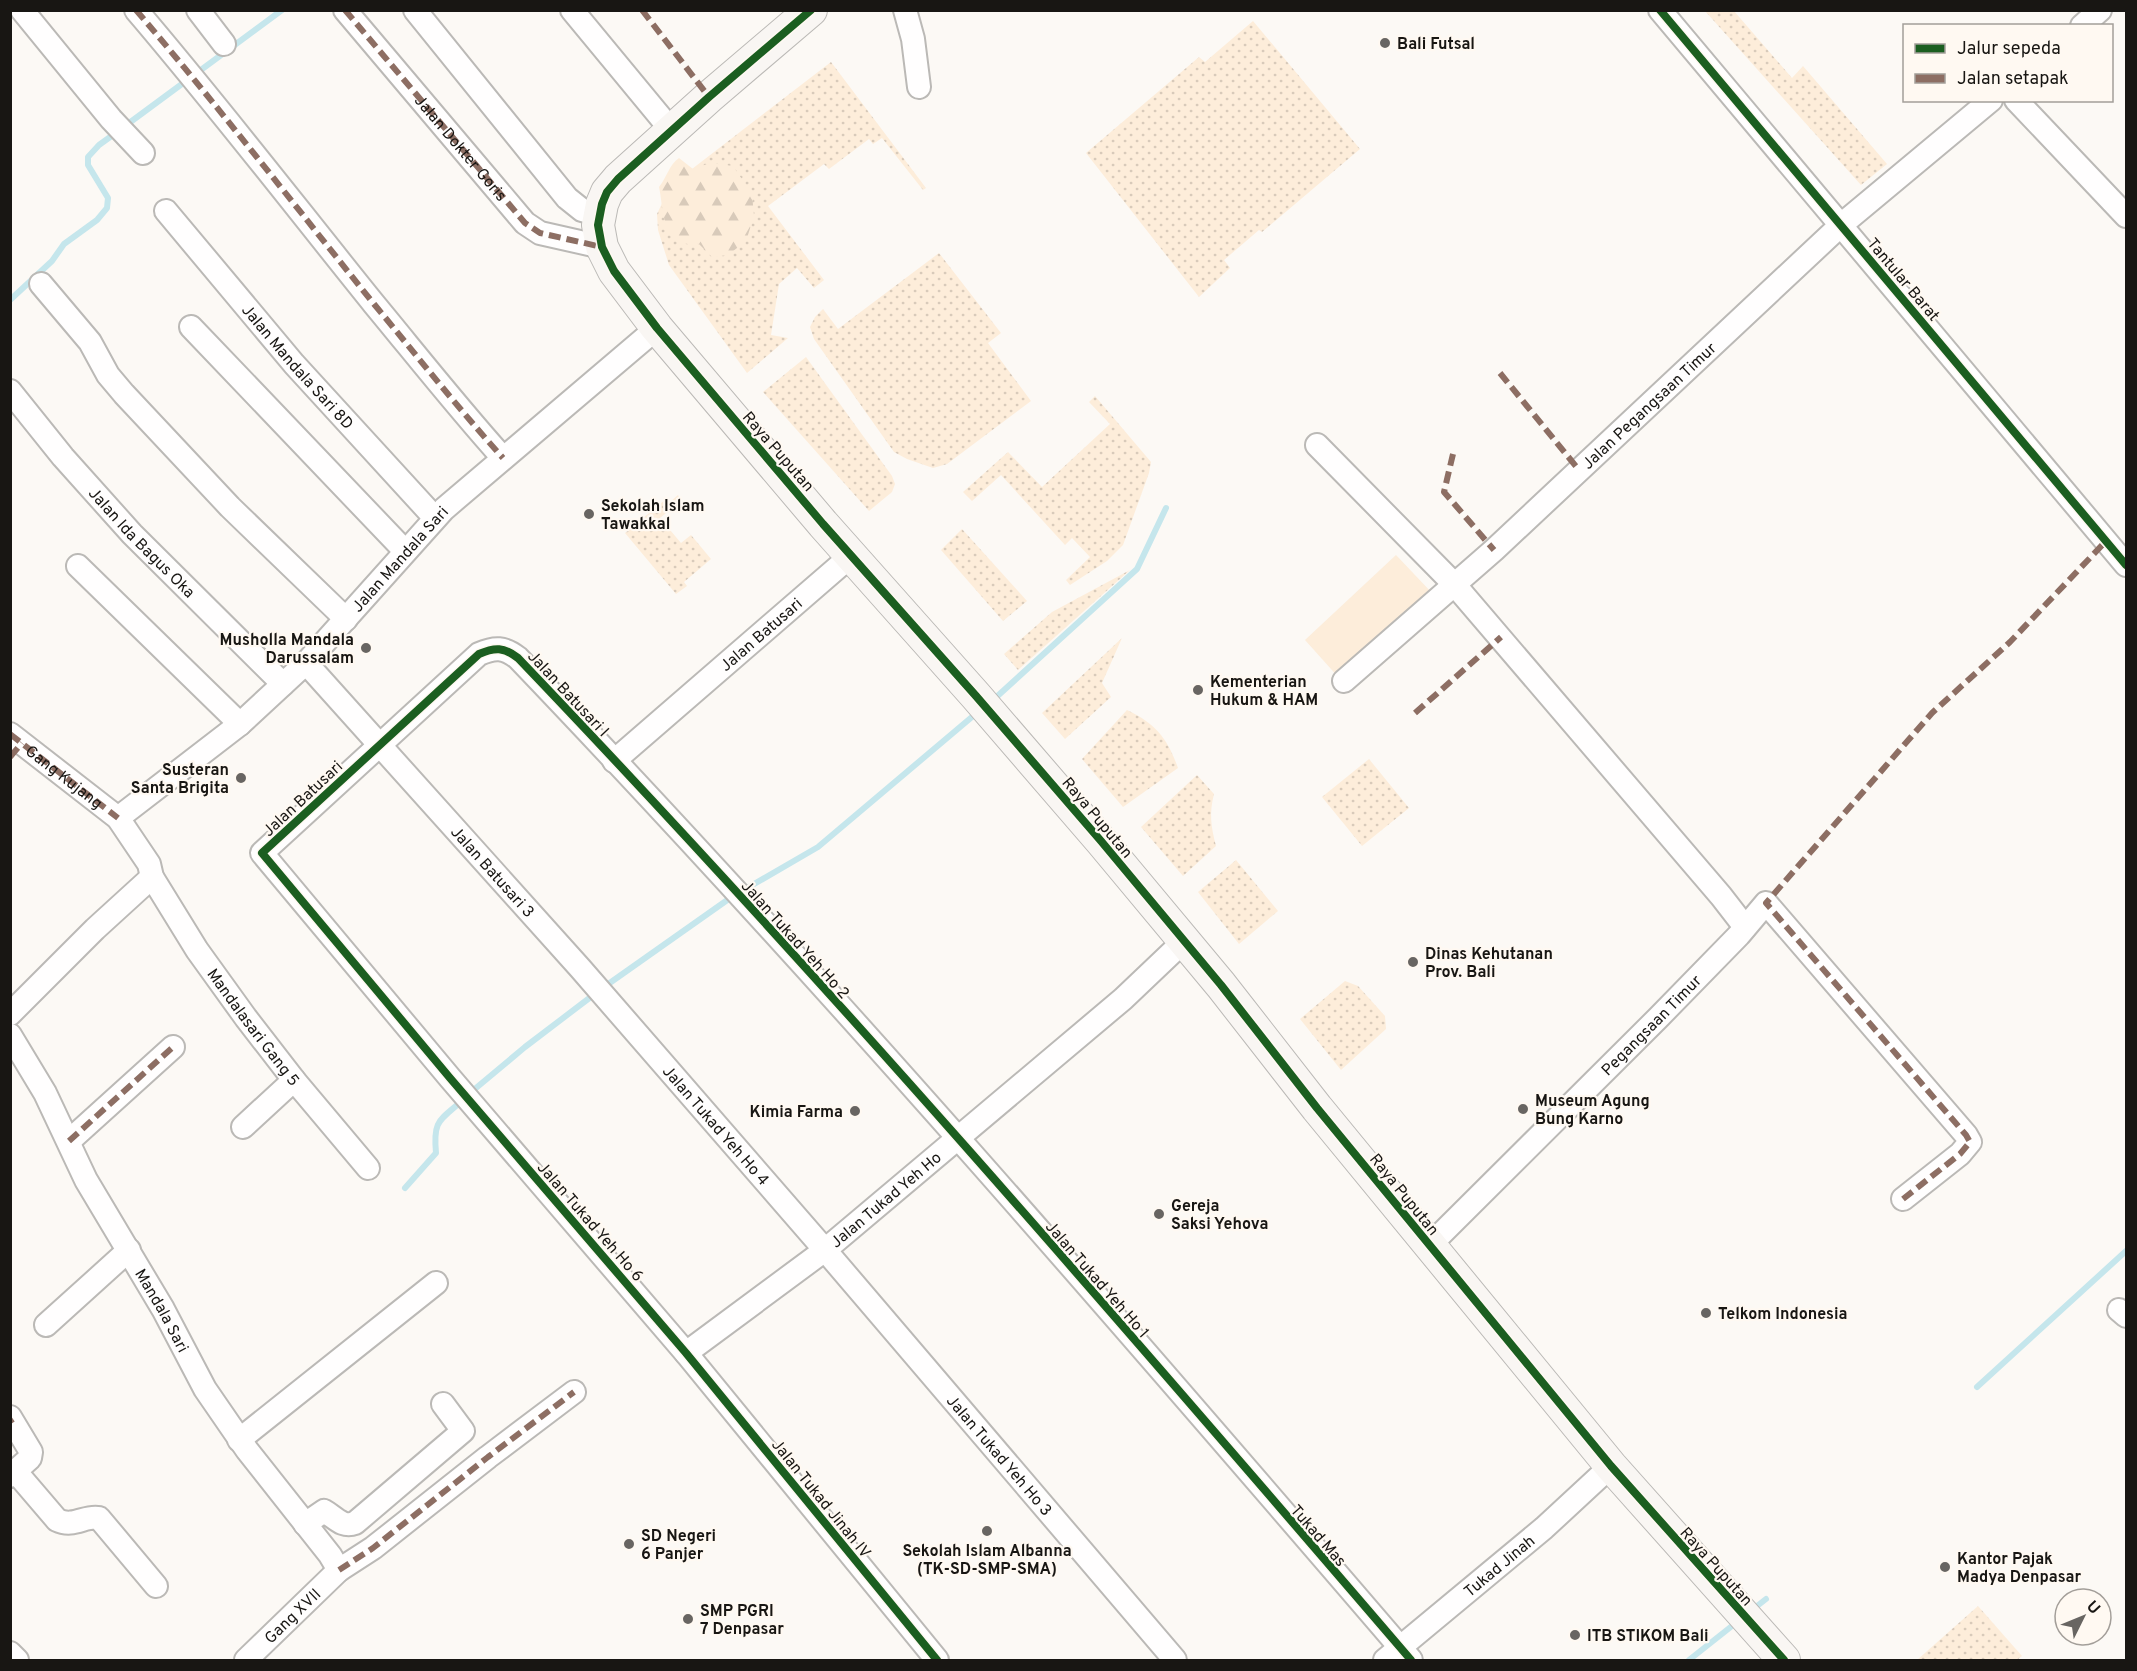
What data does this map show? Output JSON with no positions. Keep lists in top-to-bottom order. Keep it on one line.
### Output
{"streets":{"main road":["Raya Puputan"],"street":["Jalan Dokter Goris","Tantular Barat","Jalan Mandala Sari 8D","Jalan Pegangsaan Timur","Jalan Ida Bagus Oka","Jalan Mandala Sari","Jalan Batusari","Jalan Batusari I","Gang Kujang","Jalan Batusari 3","Jalan Tukad Yeh Ho 2","Pegangsaan Timur","Mandalasari Gang 5","Jalan Tukad Yeh Ho 4","Jalan Tukad Yeh Ho","Jalan Tukad Yeh Ho 6","Jalan Tukad Yeh Ho 1","Mandala Sari","Jalan Tukad Yeh Ho 3","Jalan Tukad Jinah IV","Tukad Mas","Tukad Jinah","Gang XVII"]},"crossings":[["Jalan Dokter Goris","Raya Puputan"],["Tantular Barat","Jalan Pegangsaan Timur"],["Jalan Mandala Sari 8D","Jalan Mandala Sari"],["Raya Puputan","Jalan Mandala Sari"],["Raya Puputan","Jalan Batusari"],["Raya Puputan","Pegangsaan Timur"],["Raya Puputan","Jalan Tukad Yeh Ho"],["Raya Puputan","Tukad Jinah"],["Jalan Ida Bagus Oka","Jalan Mandala Sari"],["Jalan Mandala Sari","Gang Kujang"],["Jalan Mandala Sari","Jalan Batusari 3"],["Jalan Batusari","Jalan Batusari I"],["Jalan Batusari","Jalan Batusari 3"],["Jalan Batusari","Jalan Tukad Yeh Ho 2"],["Jalan Batusari","Jalan Tukad Yeh Ho 6"],["Jalan Batusari I","Jalan Tukad Yeh Ho 2"],["Jalan Batusari 3","Jalan Tukad Yeh Ho 4"],["Jalan Tukad Yeh Ho 2","Jalan Tukad Yeh Ho"],["Jalan Tukad Yeh Ho 2","Jalan Tukad Yeh Ho 1"],["Jalan Tukad Yeh Ho 4","Jalan Tukad Yeh Ho"],["Jalan Tukad Yeh Ho 4","Jalan Tukad Yeh Ho 3"],["Jalan Tukad Yeh Ho","Jalan Tukad Yeh Ho 6"],["Jalan Tukad Yeh Ho","Jalan Tukad Yeh Ho 1"],["Jalan Tukad Yeh Ho","Jalan Tukad Yeh Ho 3"],["Jalan Tukad Yeh Ho","Jalan Tukad Jinah IV"],["Jalan Tukad Yeh Ho 6","Jalan Tukad Jinah IV"],["Jalan Tukad Yeh Ho 1","Tukad Mas"],["Mandala Sari","Gang XVII"],["Tukad Mas","Tukad Jinah"]],"places":["Bali Futsal","Sekolah Islam Tawakkal","Musholla Mandala Darussalam","Kementerian Hukum & HAM","Susteran Santa Brigita","Dinas Kehutanan Prov. Bali","Museum Agung Bung Karno","Kimia Farma","Gereja Saksi Yehova","Telkom Indonesia","Sekolah Islam Albanna (TK-SD-SMP-SMA)","SD Negeri 6 Panjer","Kantor Pajak Madya Denpasar","SMP PGRI 7 Denpasar","ITB STIKOM Bali"],"legend":["Jalur sepeda","Jalan setapak"],"north":"top right"}
